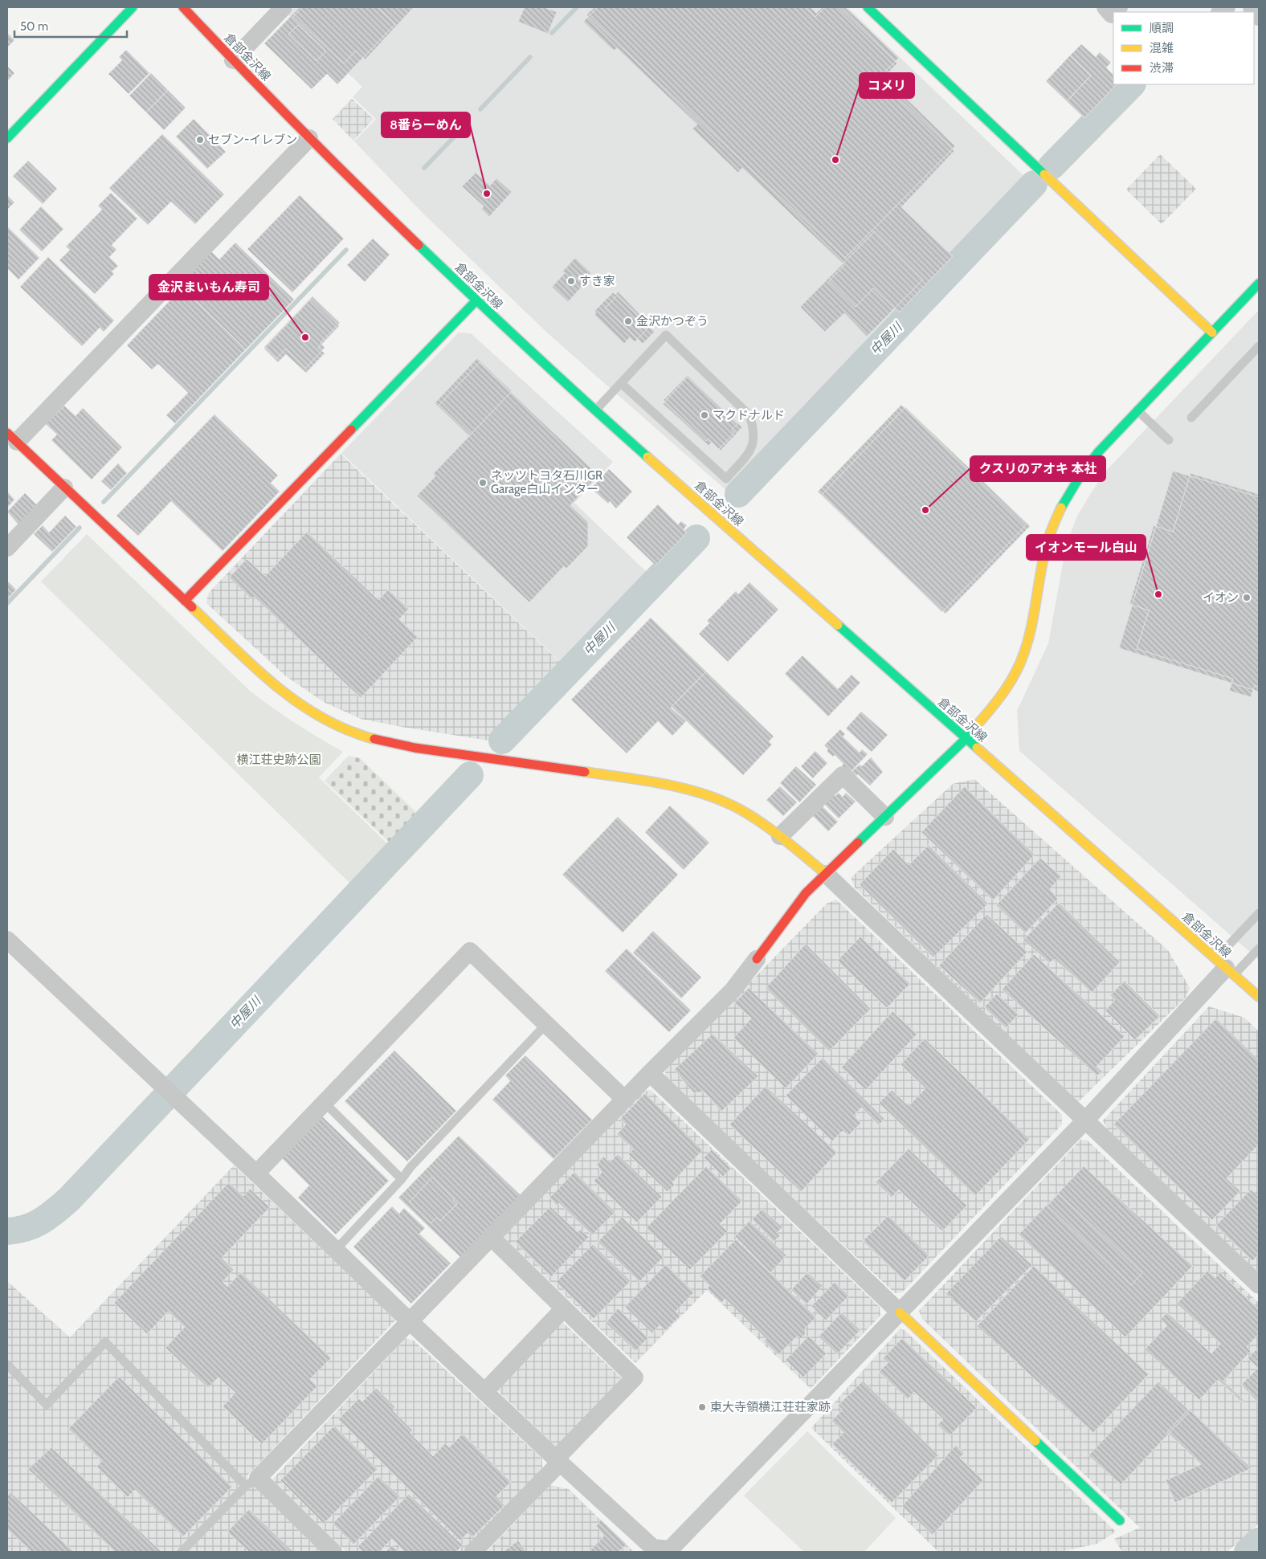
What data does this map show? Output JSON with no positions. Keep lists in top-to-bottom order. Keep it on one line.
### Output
{"streets":{"street":["倉部金沢線"]},"water":["中屋川"],"parks":["横江荘史跡公園"],"places":["セブン-イレブン","コメリ","8番らーめん","すき家","金沢かつぞう","金沢まいもん寿司","マクドナルド","ネッツトヨタ石川GR Garage白山インター","クスリのアオキ 本社","イオンモール白山","イオン","東大寺領横江荘荘家跡"],"legend":["順調","混雑","渋滞"],"scale_bar":"50 m"}
